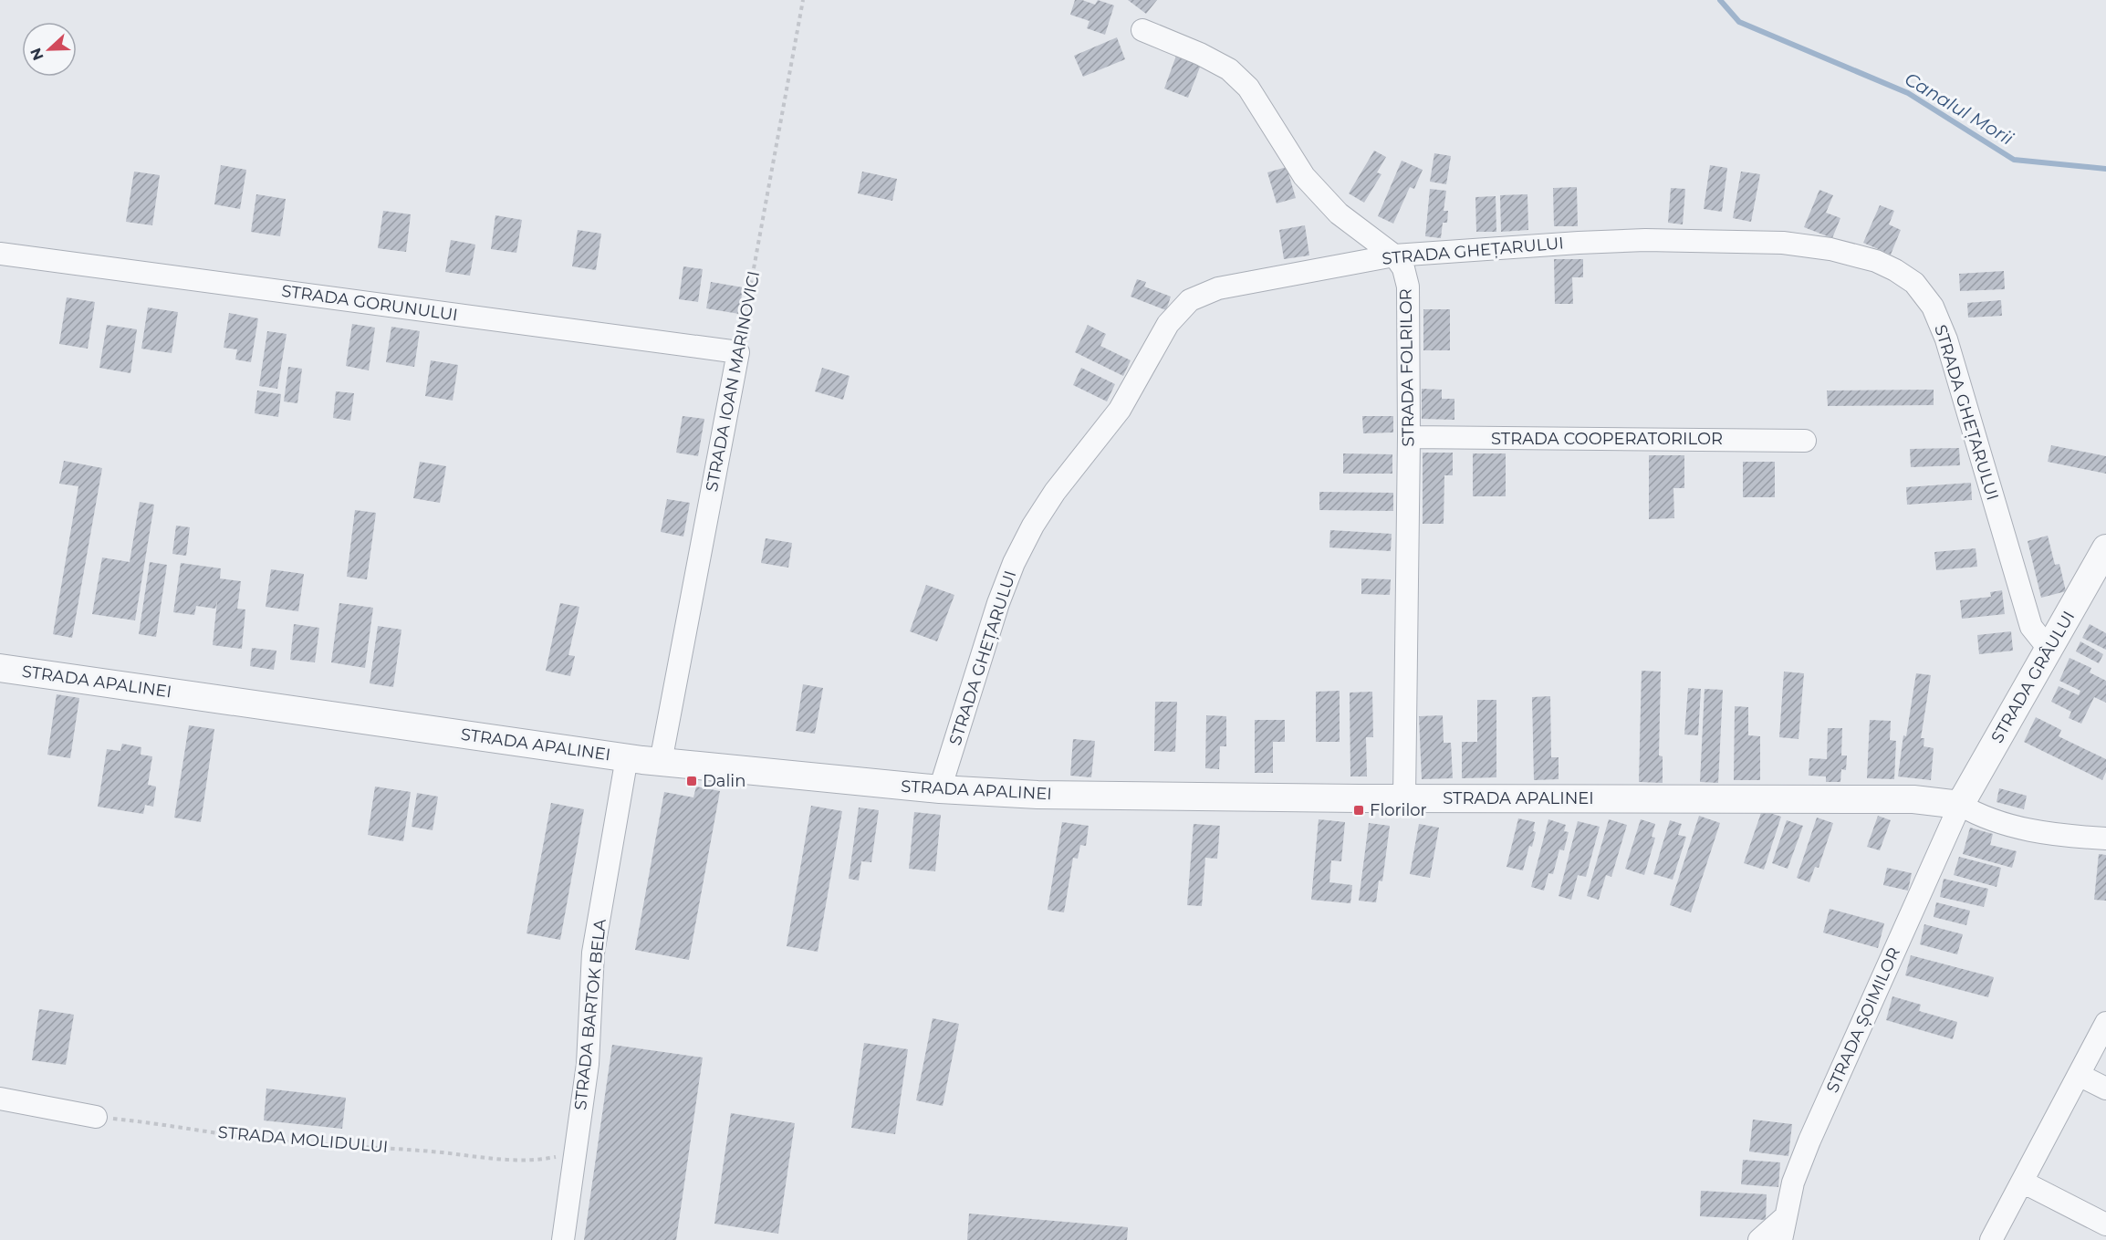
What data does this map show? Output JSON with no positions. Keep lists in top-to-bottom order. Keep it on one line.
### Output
{"streets":{"street":["STRADA GHEȚARULUI","STRADA GORUNULUI","STRADA FOLRILOR","STRADA IOAN MARINOVICI","STRADA COOPERATORILOR","STRADA GRÂULUI","STRADA APALINEI","STRADA BARTOK BELA","STRADA ȘOIMILOR"],"path":["STRADA MOLIDULUI"]},"crossings":[["STRADA GHEȚARULUI","STRADA FOLRILOR"],["STRADA GHEȚARULUI","STRADA GRÂULUI"],["STRADA GHEȚARULUI","STRADA APALINEI"],["STRADA GORUNULUI","STRADA IOAN MARINOVICI"],["STRADA FOLRILOR","STRADA COOPERATORILOR"],["STRADA FOLRILOR","STRADA APALINEI"],["STRADA IOAN MARINOVICI","STRADA APALINEI"],["STRADA GRÂULUI","STRADA APALINEI"],["STRADA GRÂULUI","STRADA ȘOIMILOR"],["STRADA APALINEI","STRADA BARTOK BELA"],["STRADA APALINEI","STRADA ȘOIMILOR"],["STRADA BARTOK BELA","STRADA MOLIDULUI"]],"water":["Canalul Morii"],"places":{"transit":["Dalin","Florilor"]},"north":"left"}
